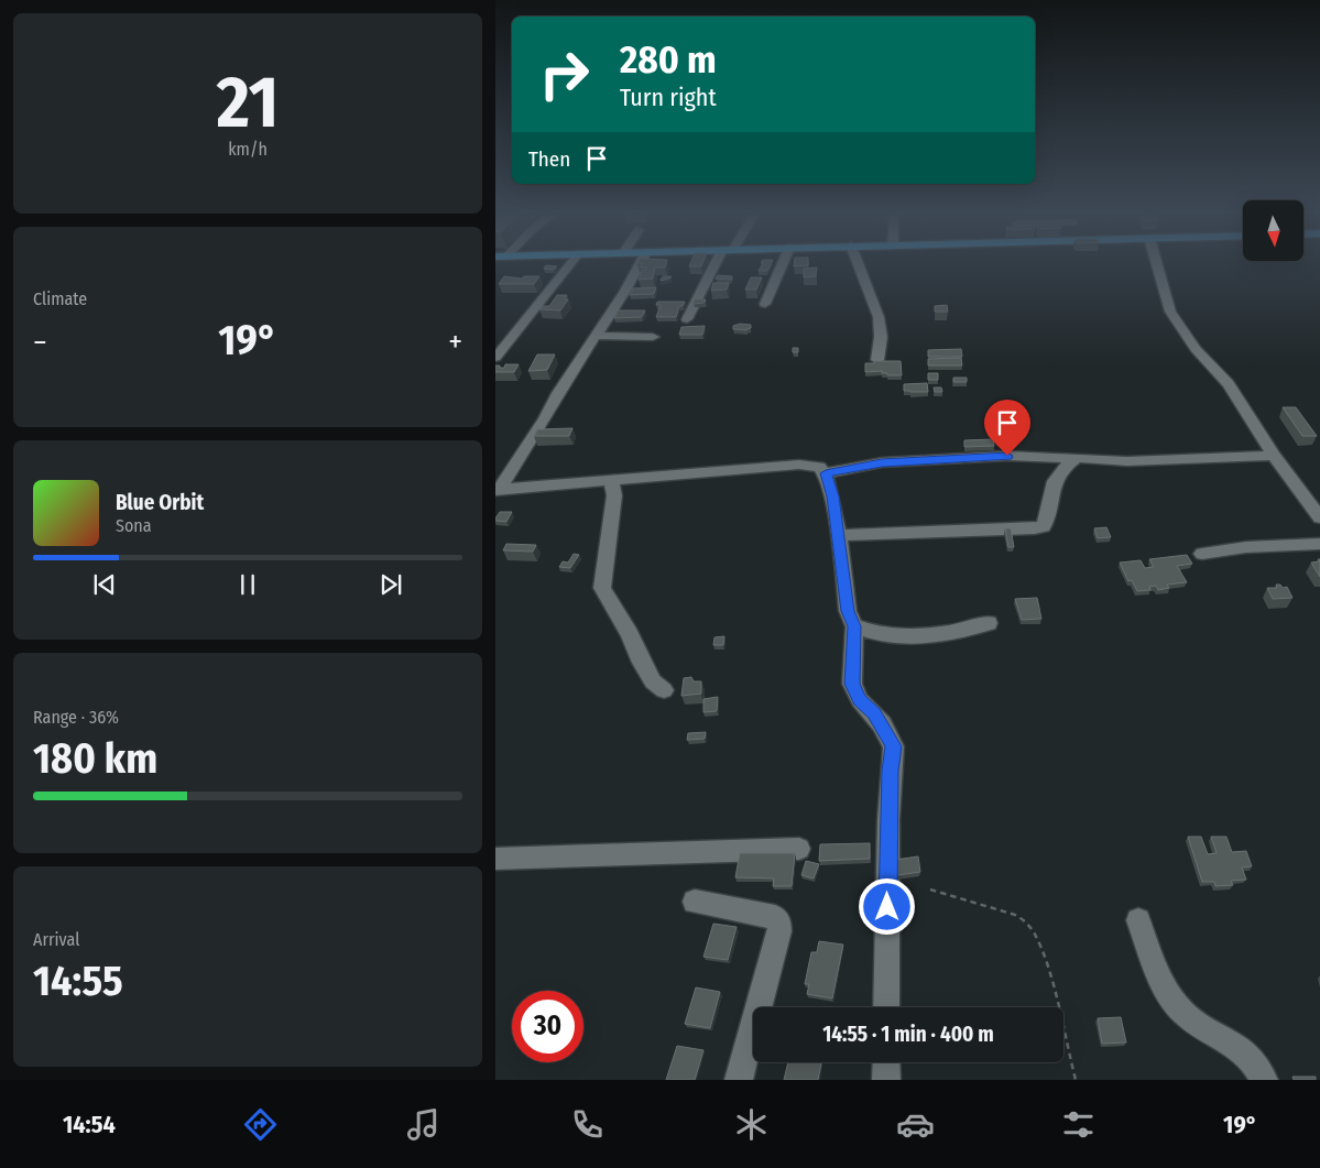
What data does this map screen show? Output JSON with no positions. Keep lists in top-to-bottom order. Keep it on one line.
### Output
{"north":"bottom","page":{"tile":[["21","km/h"],"Climate",["Range · 36%","180 km"],["Arrival","14:55"]],"turn":["280 m","Turn right"],"then":"Then","heat":["−","19°","+"],"song":["Blue Orbit","Sona"],"limit":"30","trip":"14:55 · 1 min · 400 m","tabs":["14:54","19°"]}}
